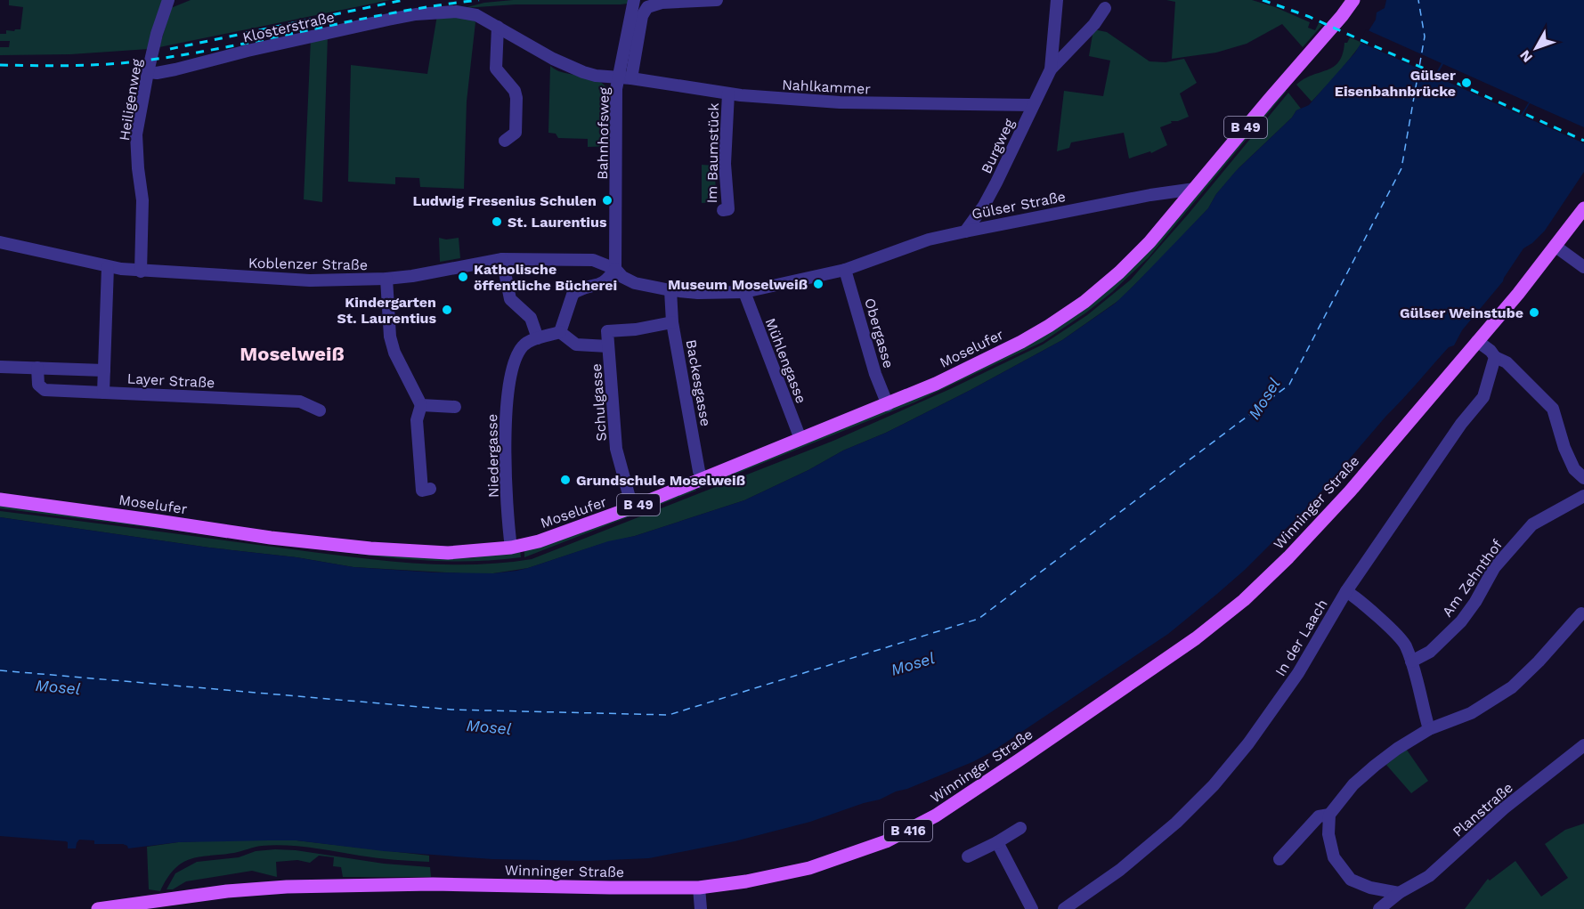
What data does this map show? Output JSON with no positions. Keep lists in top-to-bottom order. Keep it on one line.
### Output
{"streets":{"main road":["B 49","Moselufer","Winninger Straße","B 416"],"street":["Klosterstraße","Nahlkammer","Heiligenweg","Bahnhofsweg","Burgweg","Im Baumstück","Gülser Straße","Koblenzer Straße","Obergasse","Mühlengasse","Layer Straße","Backesgasse","Schulgasse","Niedergasse","Am Zehnthof","In der Laach","Planstraße"]},"crossings":[["Klosterstraße","Nahlkammer"],["Klosterstraße","Heiligenweg"],["Klosterstraße","Bahnhofsweg"],["Nahlkammer","Bahnhofsweg"],["Nahlkammer","Burgweg"],["Nahlkammer","Im Baumstück"],["Heiligenweg","Koblenzer Straße"],["B 49","Gülser Straße"],["B 49","Moselufer"],["Bahnhofsweg","Gülser Straße"],["Bahnhofsweg","Koblenzer Straße"],["Burgweg","Gülser Straße"],["Gülser Straße","Koblenzer Straße"],["Gülser Straße","Obergasse"],["Gülser Straße","Moselufer"],["Gülser Straße","Mühlengasse"],["Gülser Straße","Backesgasse"],["Obergasse","Moselufer"],["Moselufer","Mühlengasse"],["Moselufer","Backesgasse"],["Moselufer","Schulgasse"],["Moselufer","Niedergasse"],["Winninger Straße","B 416"]],"districts":["Moselweiß"],"water":["Mosel"],"places":["Gülser Eisenbahnbrücke","Ludwig Fresenius Schulen","St. Laurentius","Katholische öffentliche Bücherei","Museum Moselweiß","Kindergarten St. Laurentius","Gülser Weinstube","Grundschule Moselweiß"],"north":"bottom left"}
